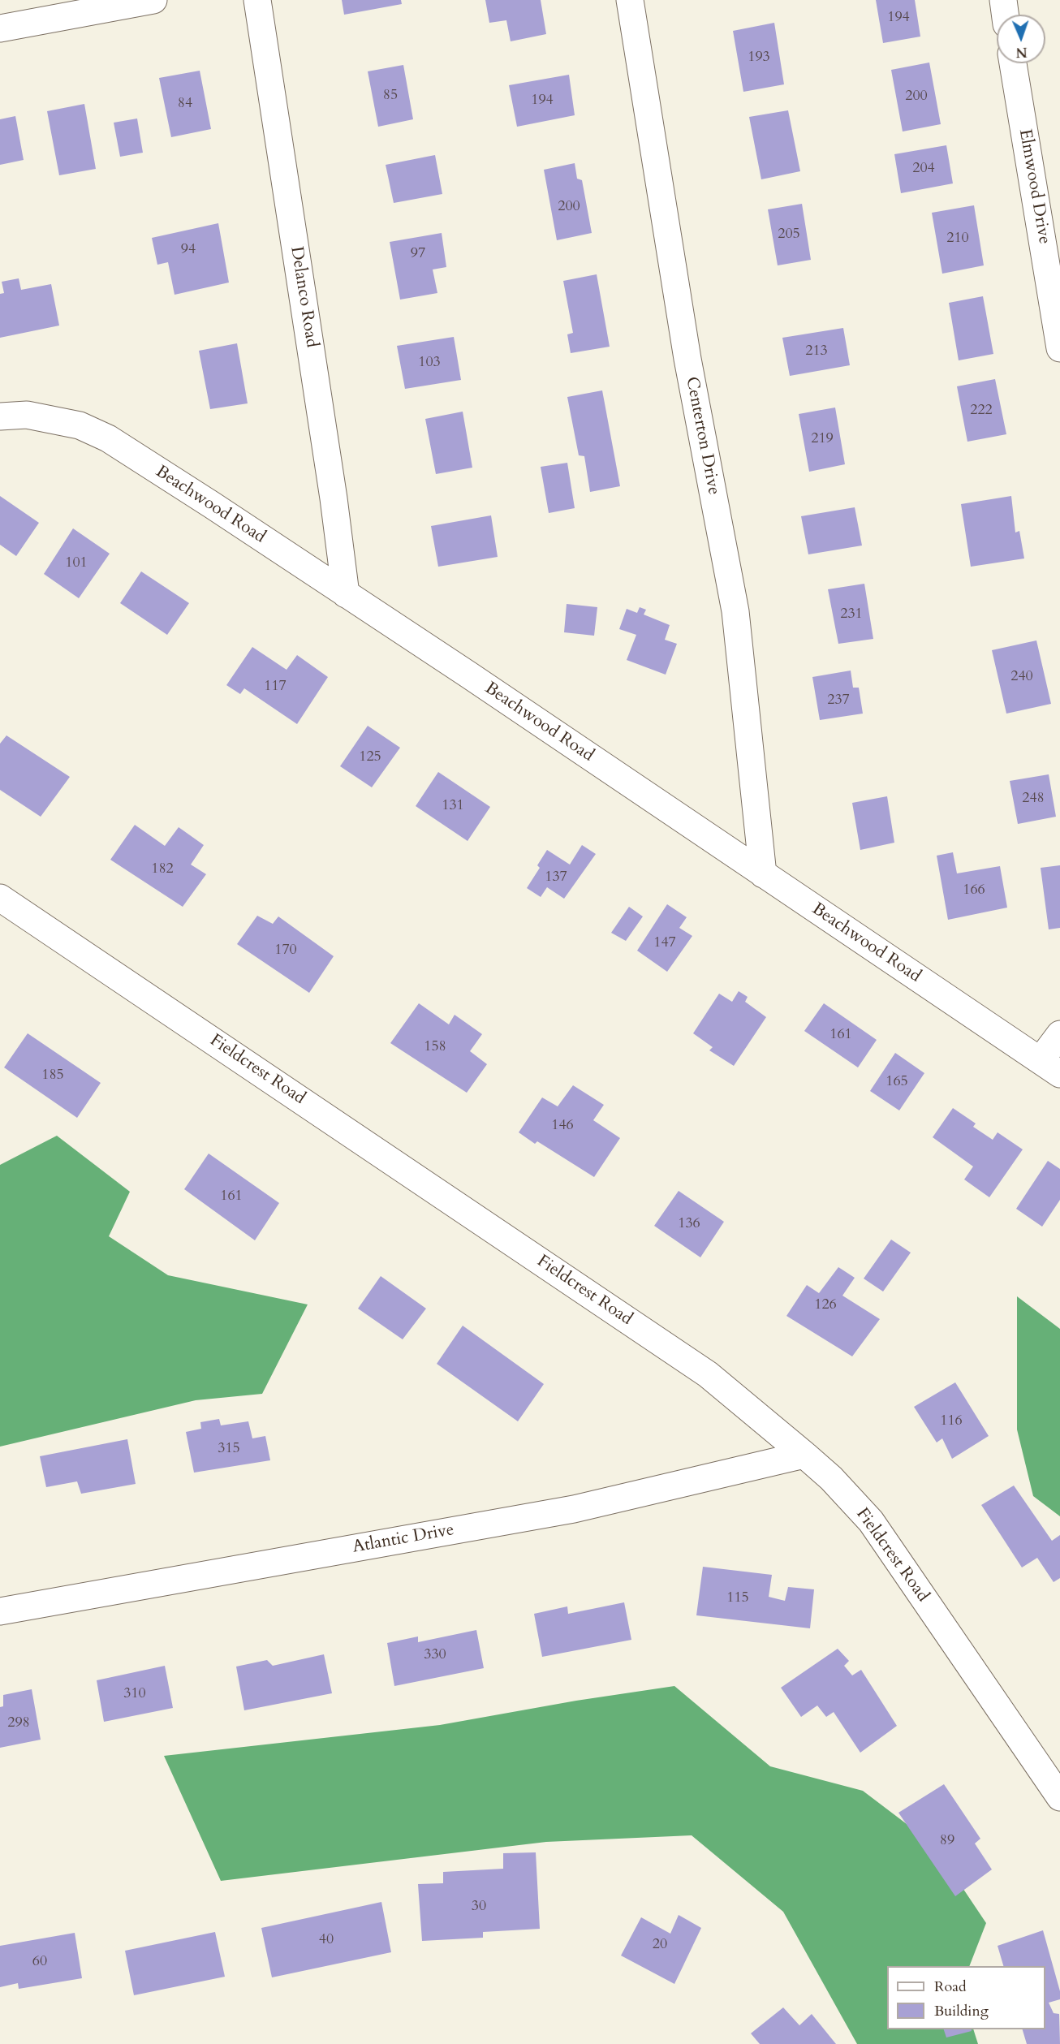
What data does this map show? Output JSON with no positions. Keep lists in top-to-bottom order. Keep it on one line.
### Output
{"streets":{"street":["Elmwood Drive","Delanco Road","Centerton Drive","Beachwood Road","Fieldcrest Road","Atlantic Drive"]},"crossings":[["Delanco Road","Beachwood Road"],["Centerton Drive","Beachwood Road"],["Fieldcrest Road","Atlantic Drive"]],"house_numbers":["194","193","85","200","194","84","204","200","205","210","94","97","213","103","222","219","101","231","240","117","237","125","248","131","182","137","166","147","170","161","158","185","165","146","161","136","126","116","315","115","330","310","298","89","30","40","20","60"],"legend":["Road","Building"],"north":"bottom"}
